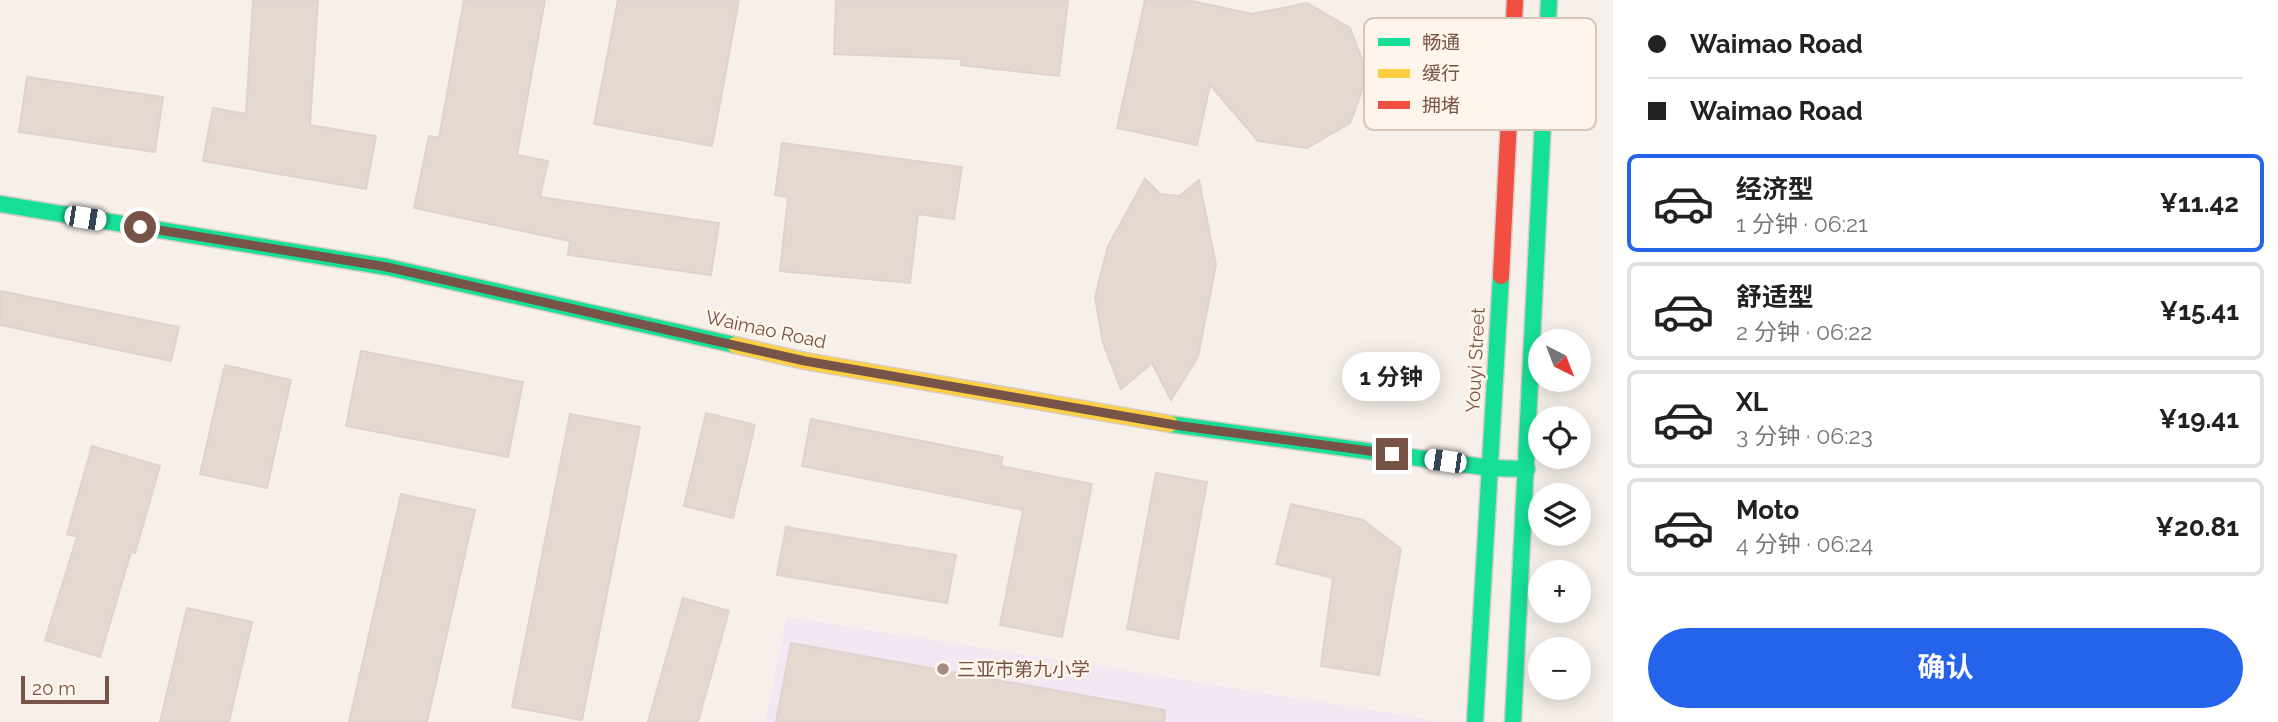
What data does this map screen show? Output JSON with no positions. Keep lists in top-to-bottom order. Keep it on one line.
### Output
{"streets":{"street":["Waimao Road","Youyi Street"]},"crossings":[["Waimao Road","Youyi Street"]],"places":["三亚市第九小学"],"legend":["畅通","缓行","拥堵"],"scale_bar":"20 m","north":"bottom right","page":{"banner":["Waimao Road","Waimao Road"],"list":[{"name":"经济型","note":"1 分钟 · 06:21","value":"¥11.42"},{"name":"舒适型","note":"2 分钟 · 06:22","value":"¥15.41"},{"name":"XL","note":"3 分钟 · 06:23","value":"¥19.41"},{"name":"Moto","note":"4 分钟 · 06:24","value":"¥20.81"}],"map_buttons":["+","−"],"bubble":"1 分钟","buttons":"确认","scale":"20 m"}}
